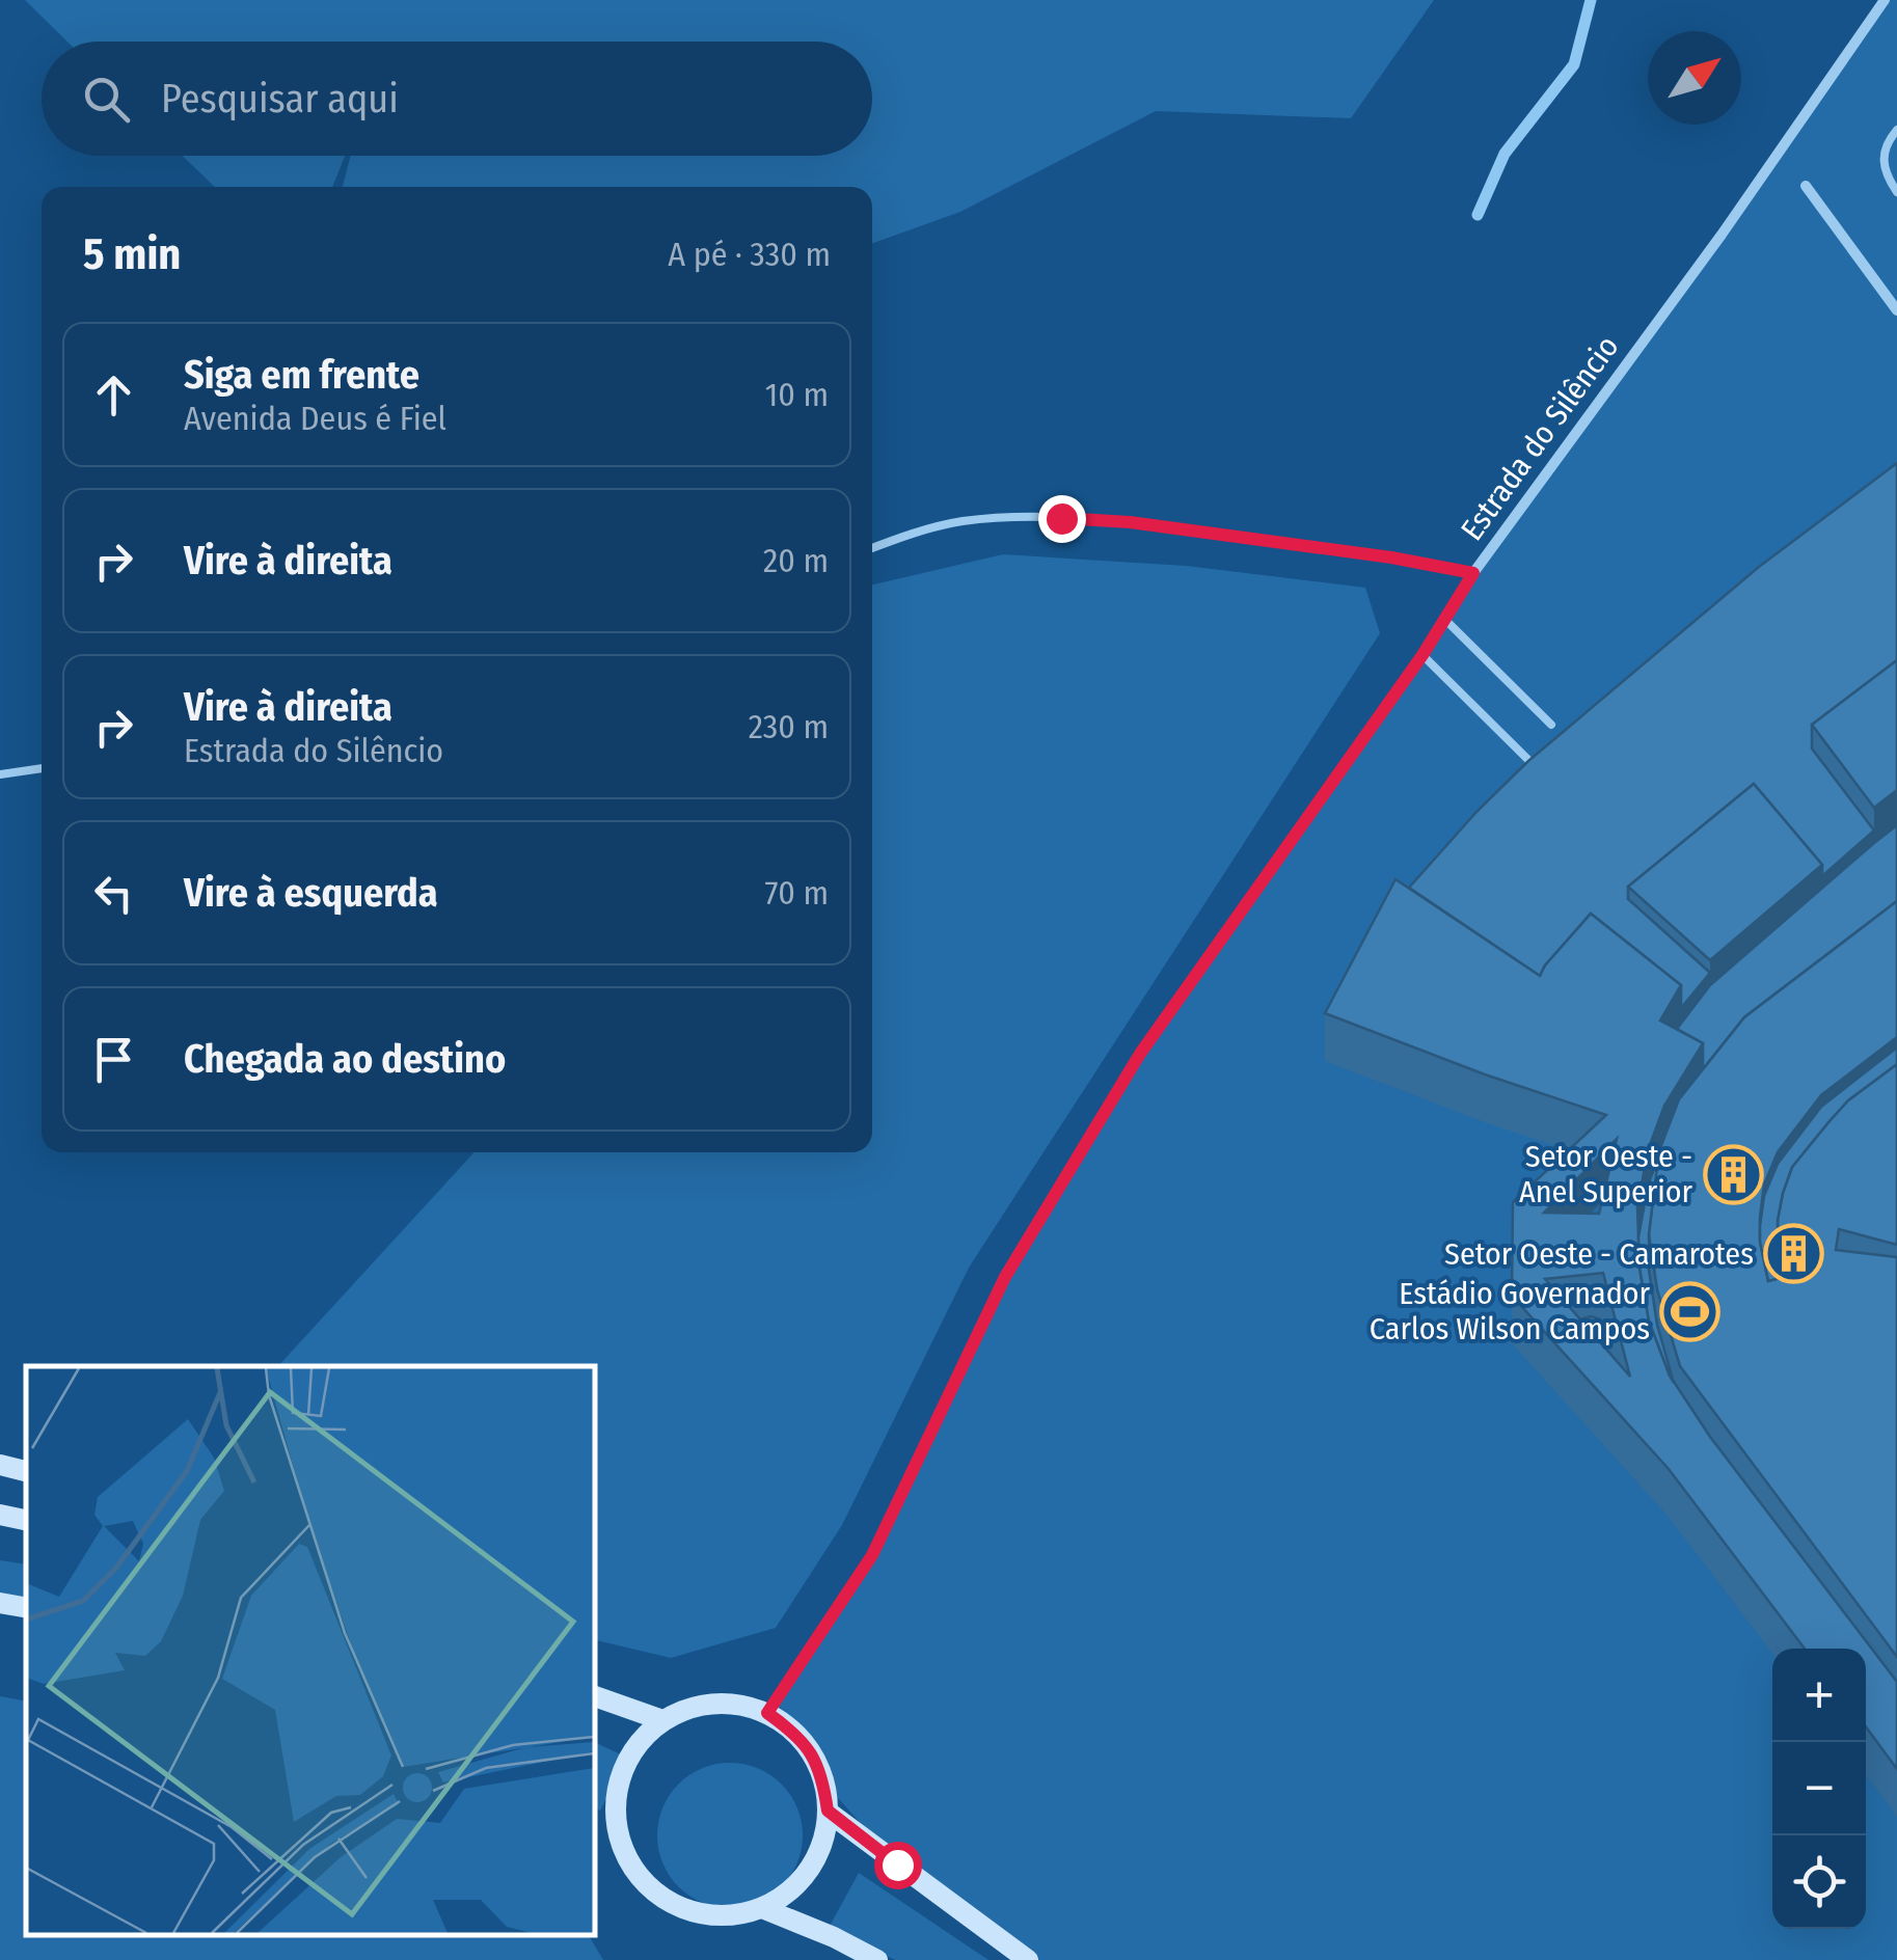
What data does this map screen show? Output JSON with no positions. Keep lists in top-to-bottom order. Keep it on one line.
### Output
{"streets":{"street":["Estrada do Silêncio"]},"places":{"building":["Setor Oeste - Anel Superior","Setor Oeste - Camarotes"],"sports":["Estádio Governador Carlos Wilson Campos"]},"north":"top right","page":{"search":"Pesquisar aqui","heading":["5 min","A pé · 330 m"],"list":[["Siga em frente","Avenida Deus é Fiel","10 m"],["Vire à direita","20 m"],["Vire à direita","Estrada do Silêncio","230 m"],["Vire à esquerda","70 m"],"Chegada ao destino"],"map_buttons":["+","−"]}}
